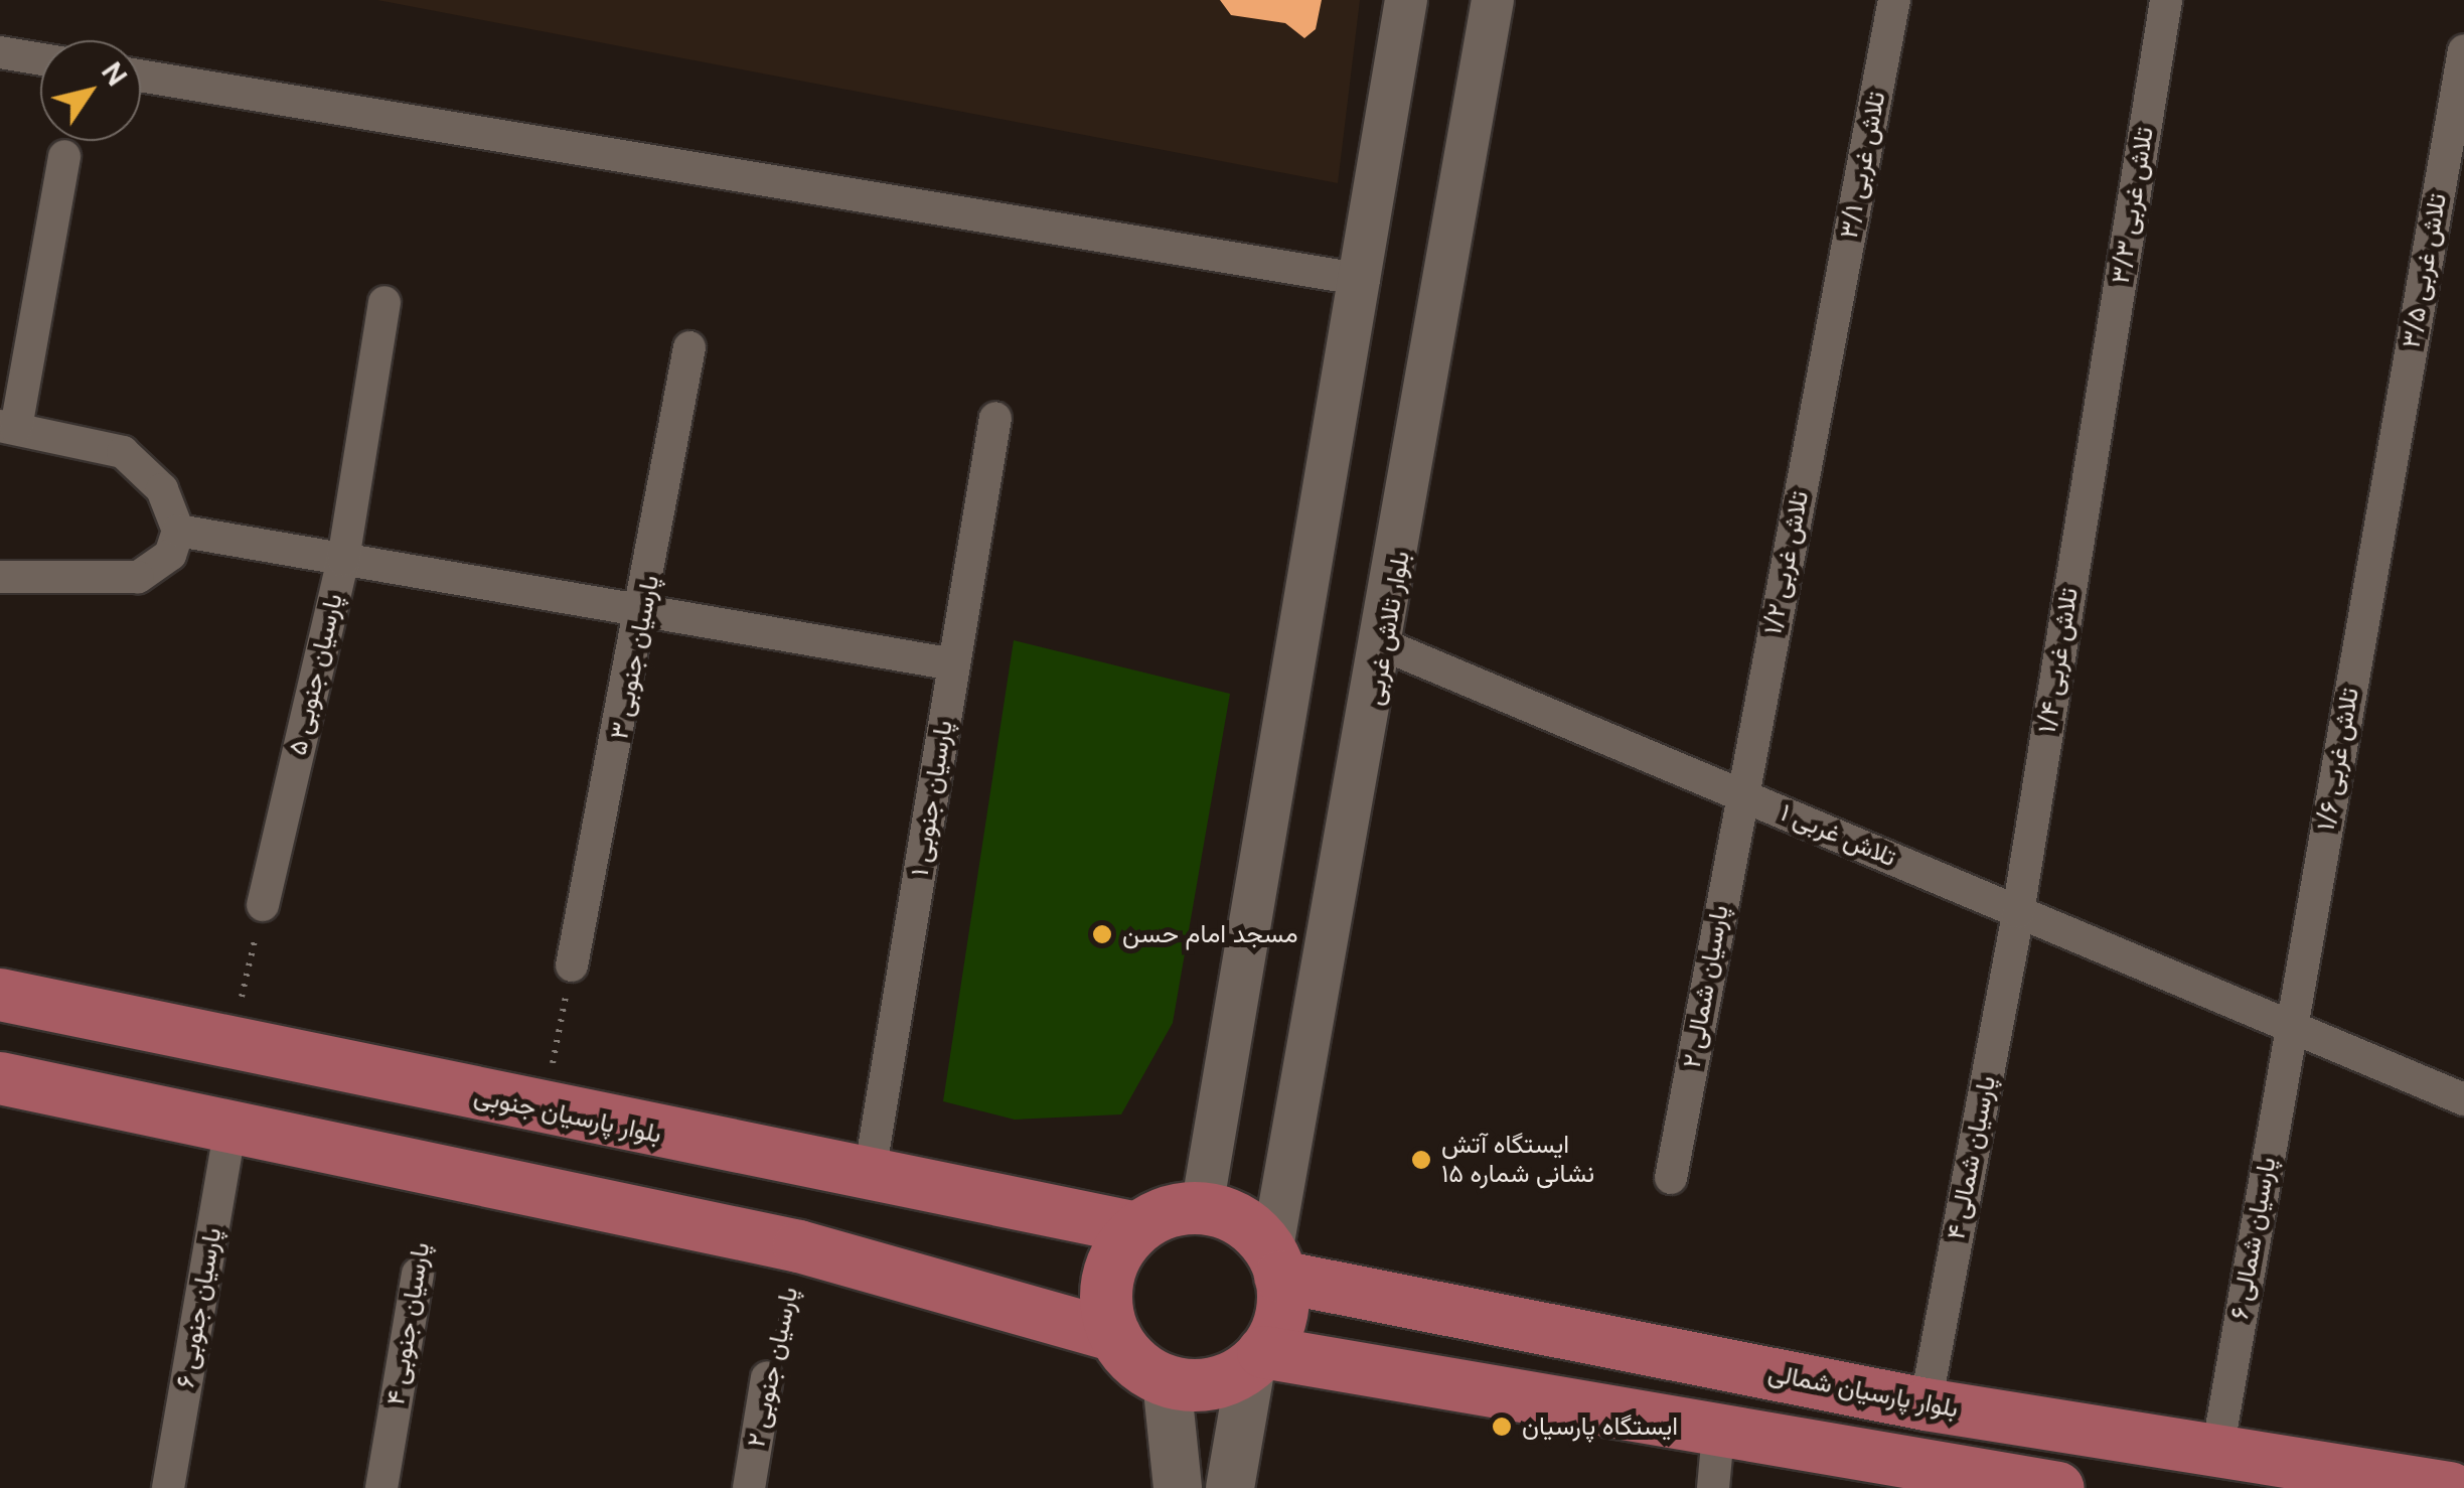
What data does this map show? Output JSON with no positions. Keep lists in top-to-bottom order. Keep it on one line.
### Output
{"streets":{"main road":["بلوار پارسیان جنوبی","بلوار پارسیان شمالی"],"street":["۳/۱ تلاش غربی","۳/۳ تلاش غربی","۳/۵ تلاش غربی","۱/۲ تلاش غربی","بلوار تلاش غربی","۳ پارسیان جنوبی","۱/۴ تلاش غربی","۵ پارسیان جنوبی","۱/۶ تلاش غربی","۱ پارسیان جنوبی","۱ تلاش غربی","۲ پارسیان شمالی","۴ پارسیان شمالی","۶ پارسیان شمالی","۶ پارسیان جنوبی","۴ پارسیان جنوبی","۲ پارسیان جنوبی"]},"crossings":[["۳/۱ تلاش غربی","۱/۲ تلاش غربی"],["۳/۳ تلاش غربی","۱/۴ تلاش غربی"],["۳/۵ تلاش غربی","۱/۶ تلاش غربی"],["۱/۲ تلاش غربی","۱ تلاش غربی"],["۱/۲ تلاش غربی","۲ پارسیان شمالی"],["بلوار تلاش غربی","۱ تلاش غربی"],["بلوار تلاش غربی","بلوار پارسیان جنوبی"],["بلوار تلاش غربی","بلوار پارسیان شمالی"],["۱/۴ تلاش غربی","۱ تلاش غربی"],["۱/۴ تلاش غربی","۴ پارسیان شمالی"],["۱/۶ تلاش غربی","۱ تلاش غربی"],["۱/۶ تلاش غربی","۶ پارسیان شمالی"],["۱ پارسیان جنوبی","بلوار پارسیان جنوبی"],["۱ تلاش غربی","۲ پارسیان شمالی"],["۱ تلاش غربی","۴ پارسیان شمالی"],["۱ تلاش غربی","۶ پارسیان شمالی"],["بلوار پارسیان جنوبی","بلوار پارسیان شمالی"],["۴ پارسیان شمالی","بلوار پارسیان شمالی"],["۶ پارسیان شمالی","بلوار پارسیان شمالی"]],"places":["مسجد امام حسن","ایستگاه آتش نشانی شماره ۱۵","ایستگاه پارسیان"],"north":"top right"}
